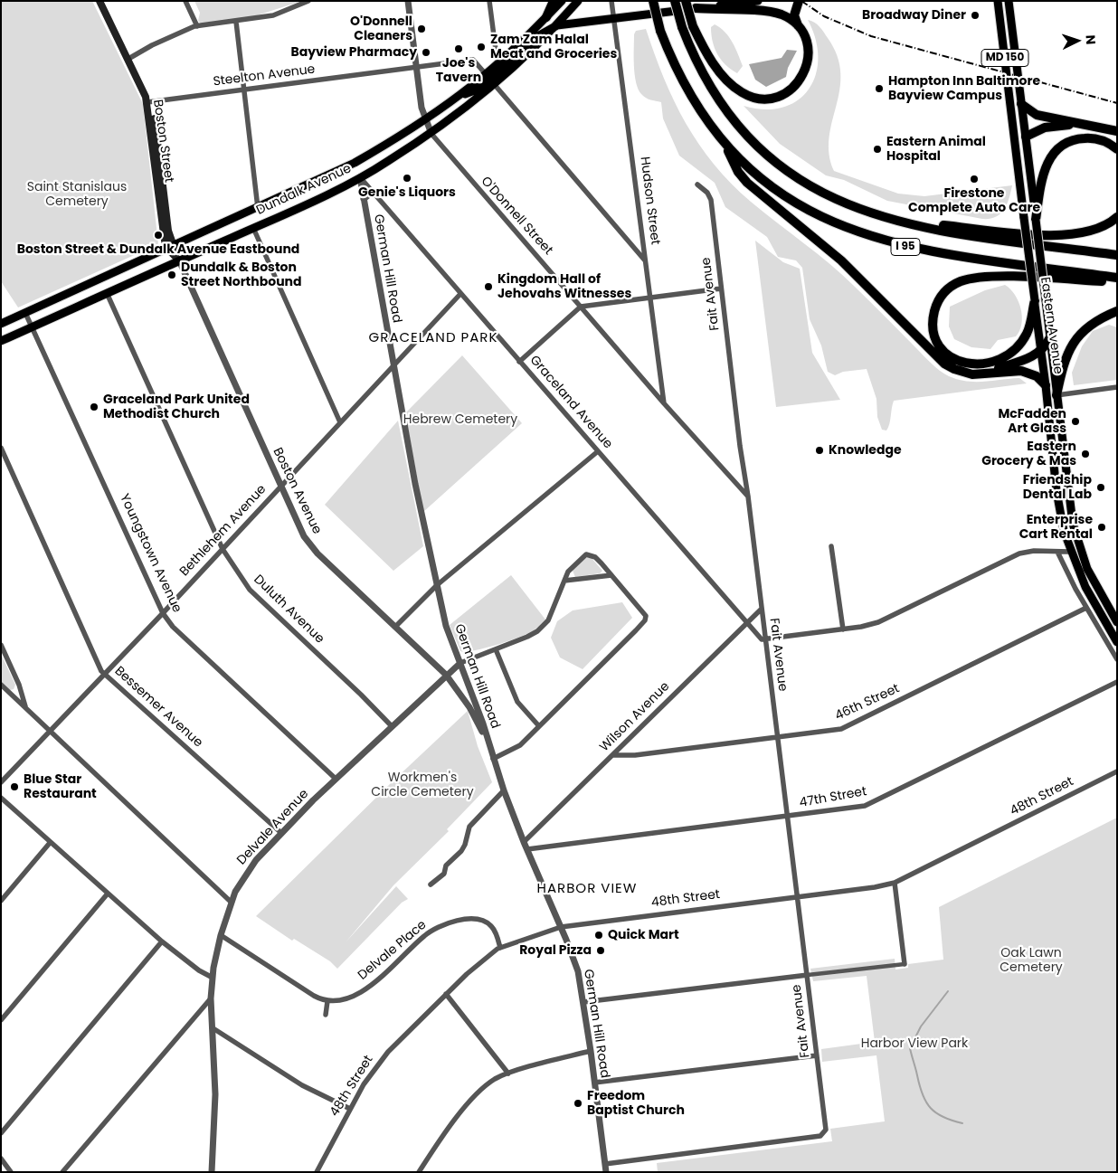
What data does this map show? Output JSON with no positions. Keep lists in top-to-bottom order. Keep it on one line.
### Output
{"streets":{"highway":["I 95"],"main road":["MD 150","Boston Street","Dundalk Avenue","Eastern Avenue"],"street":["Steelton Avenue","Hudson Street","O'Donnell Street","German Hill Road","Fait Avenue","Graceland Avenue","Boston Avenue","Bethlehem Avenue","Youngstown Avenue","Duluth Avenue","46th Street","Bessemer Avenue","Wilson Avenue","48th Street","47th Street","Delvale Avenue","Delvale Place"]},"crossings":[["Steelton Avenue","Boston Street"],["Steelton Avenue","Dundalk Avenue"],["Steelton Avenue","O'Donnell Street"],["Boston Street","Dundalk Avenue"],["Boston Street","Boston Avenue"],["Dundalk Avenue","O'Donnell Street"],["Dundalk Avenue","German Hill Road"],["Dundalk Avenue","Graceland Avenue"],["Dundalk Avenue","Boston Avenue"],["Dundalk Avenue","Youngstown Avenue"],["Dundalk Avenue","Duluth Avenue"],["Hudson Street","O'Donnell Street"],["O'Donnell Street","Fait Avenue"],["German Hill Road","Fait Avenue"],["German Hill Road","Graceland Avenue"],["German Hill Road","Boston Avenue"],["German Hill Road","Bethlehem Avenue"],["German Hill Road","Wilson Avenue"],["German Hill Road","48th Street"],["German Hill Road","47th Street"],["German Hill Road","Delvale Avenue"],["Fait Avenue","Graceland Avenue"],["Fait Avenue","46th Street"],["Fait Avenue","Wilson Avenue"],["Fait Avenue","48th Street"],["Fait Avenue","47th Street"],["Graceland Avenue","Bethlehem Avenue"],["Graceland Avenue","Wilson Avenue"],["Boston Avenue","Bethlehem Avenue"],["Boston Avenue","Delvale Avenue"],["Bethlehem Avenue","Youngstown Avenue"],["Bethlehem Avenue","Duluth Avenue"],["Bethlehem Avenue","Bessemer Avenue"],["Youngstown Avenue","Delvale Avenue"],["Duluth Avenue","Delvale Avenue"],["46th Street","Wilson Avenue"],["Bessemer Avenue","Delvale Avenue"],["48th Street","Delvale Place"]],"districts":["GRACELAND PARK","HARBOR VIEW"],"parks":["Saint Stanislaus Cemetery","Hebrew Cemetery","Workmen's Circle Cemetery","Oak Lawn Cemetery","Harbor View Park"],"places":["Broadway Diner","O'Donnell Cleaners","Zam Zam Halal Meat and Groceries","Joe's Tavern","Bayview Pharmacy","Hampton Inn Baltimore Bayview Campus","Eastern Animal Hospital","Genie's Liquors","Firestone Complete Auto Care","Boston Street & Dundalk Avenue Eastbound","Dundalk & Boston Street Northbound","Kingdom Hall of Jehovahs Witnesses","Graceland Park United Methodist Church","McFadden Art Glass","Knowledge","Eastern Grocery & Mas","Friendship Dental Lab","Enterprise Cart Rental","Blue Star Restaurant","Quick Mart","Royal Pizza","Freedom Baptist Church"],"north":"right"}
